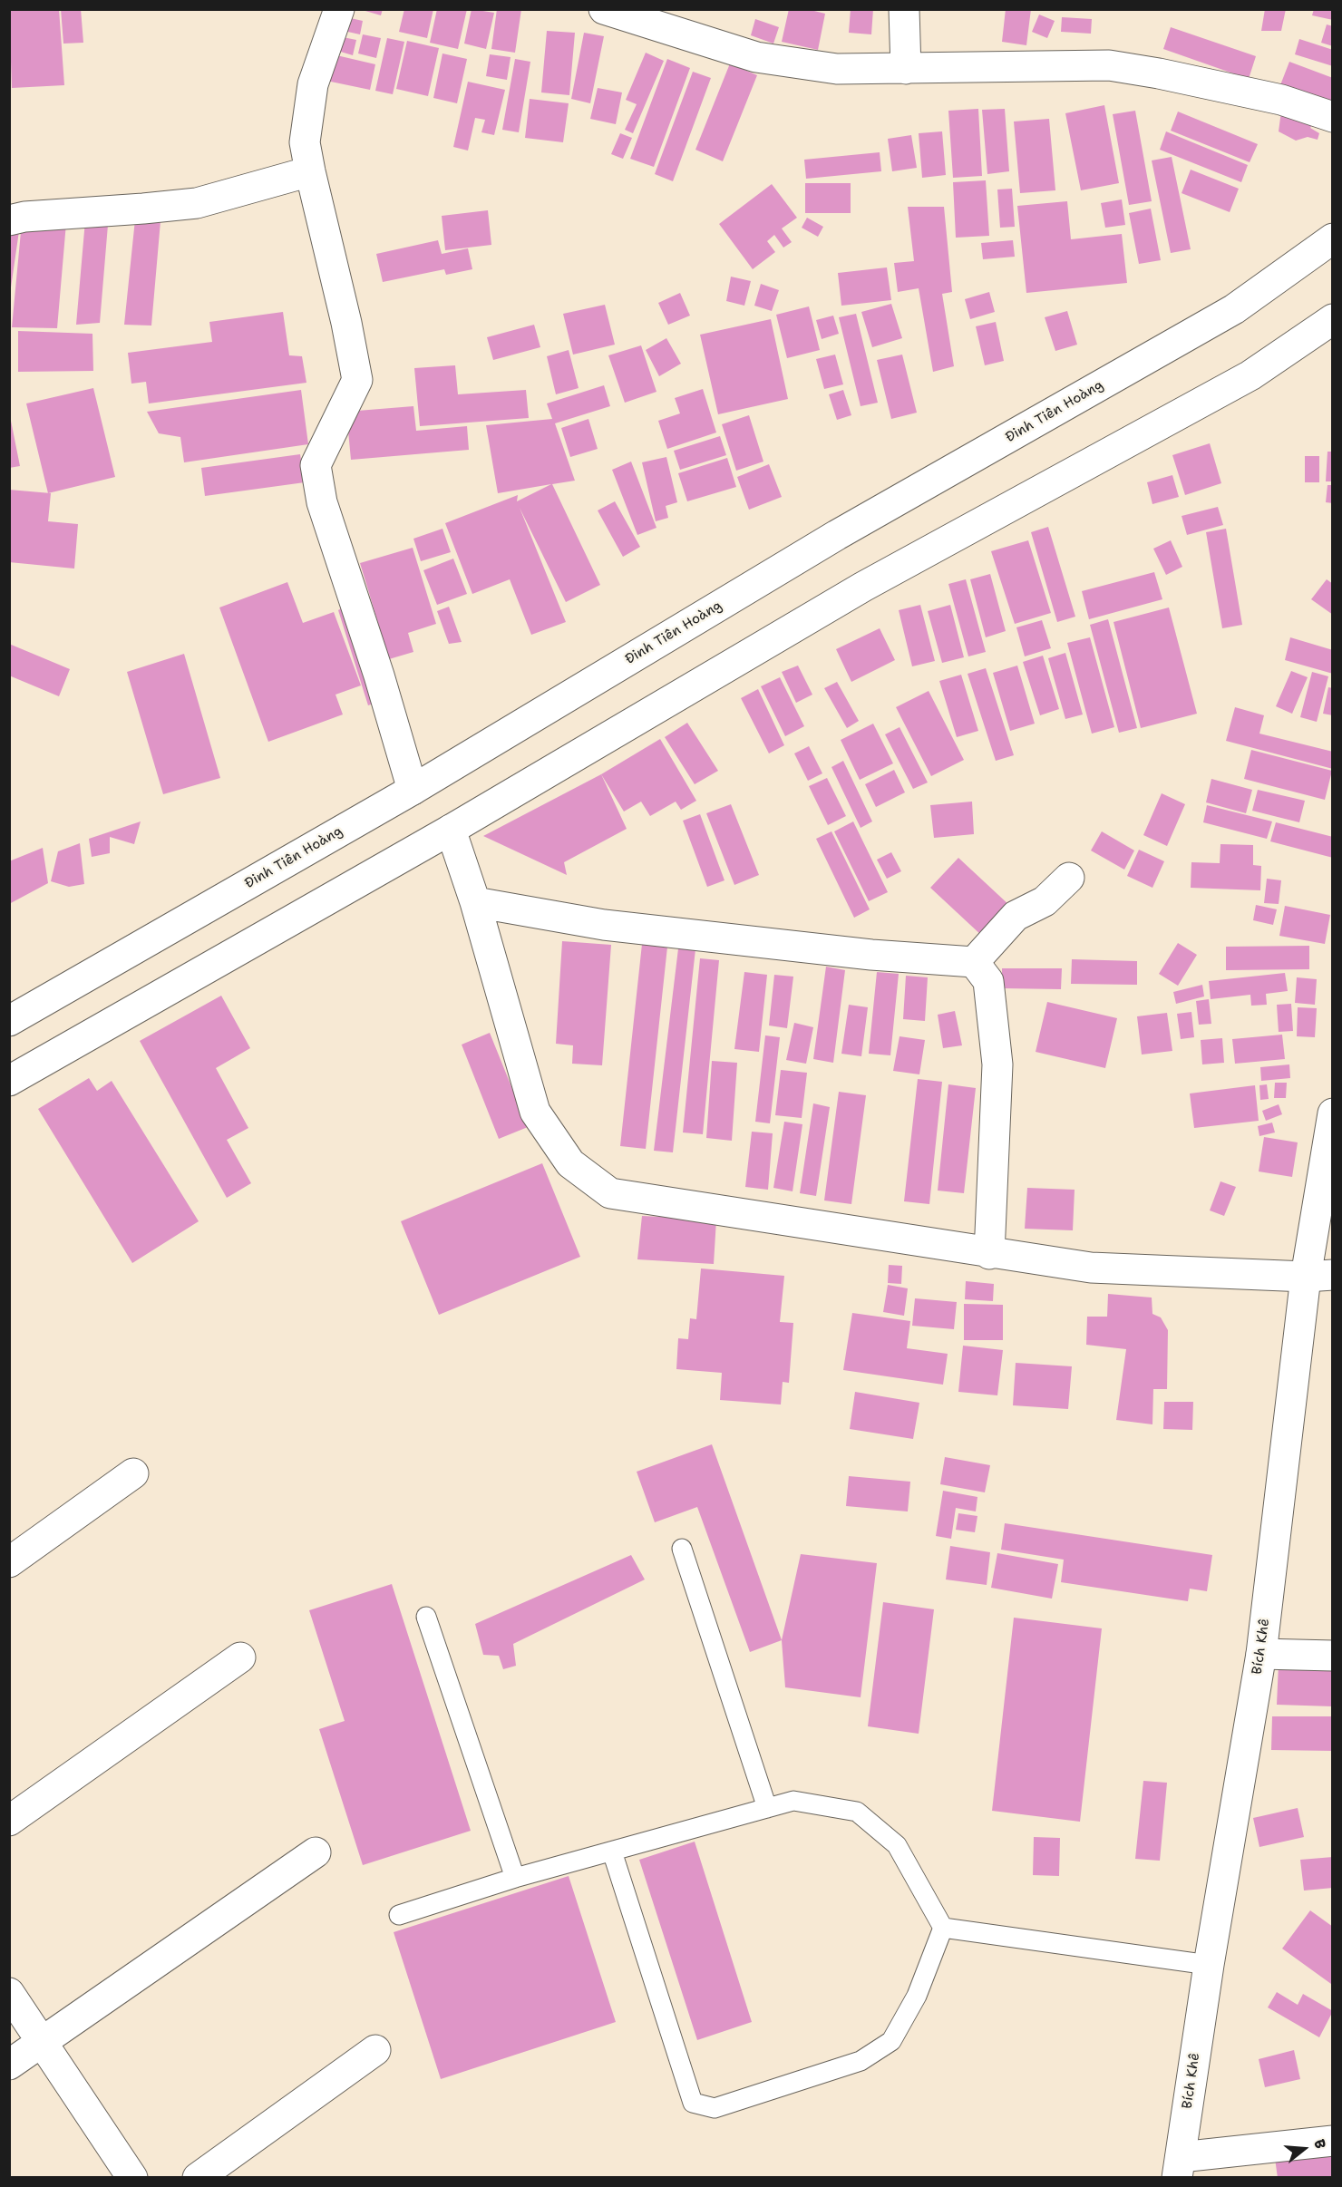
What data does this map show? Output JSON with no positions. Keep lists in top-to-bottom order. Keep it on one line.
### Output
{"streets":{"main road":["Đinh Tiên Hoàng","Bích Khê"]},"north":"right"}
